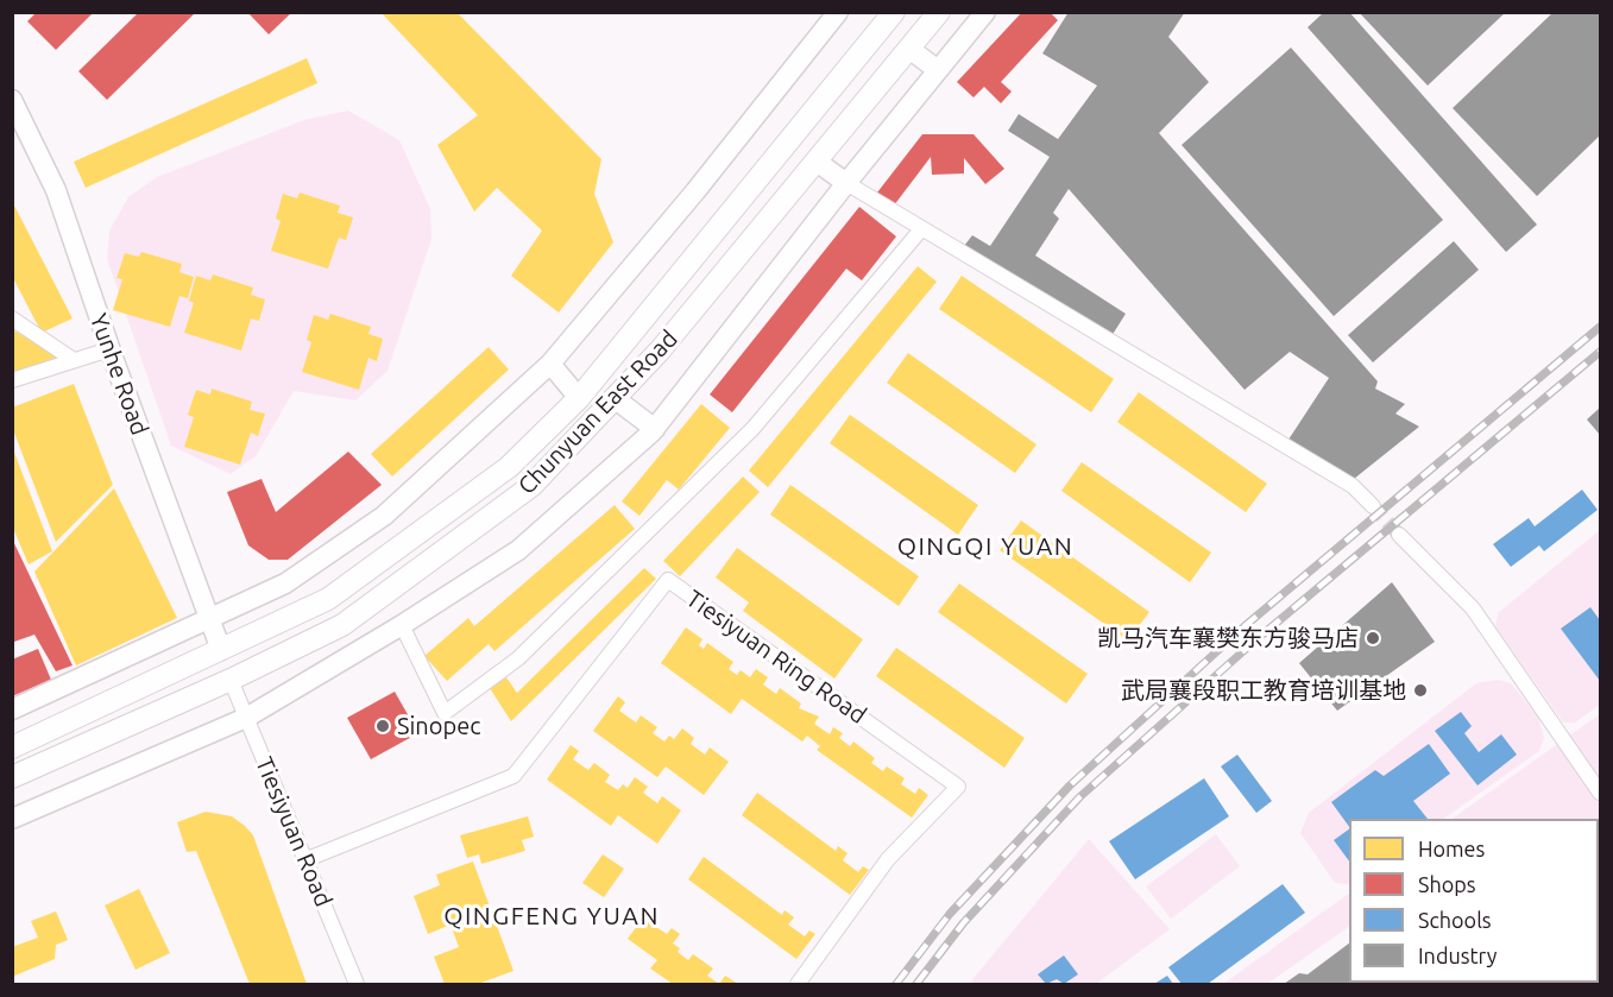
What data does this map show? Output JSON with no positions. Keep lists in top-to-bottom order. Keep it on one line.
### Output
{"streets":{"main road":["Chunyuan East Road"],"street":["Yunhe Road","Tiesiyuan Ring Road","Tiesiyuan Road"]},"crossings":[["Yunhe Road","Chunyuan East Road"],["Chunyuan East Road","Tiesiyuan Road"],["Tiesiyuan Ring Road","Tiesiyuan Road"]],"districts":["QINGQI YUAN","QINGFENG YUAN"],"places":["凯马汽车襄樊东方骏马店","武局襄段职工教育培训基地","Sinopec"],"legend":["Homes","Shops","Schools","Industry"]}
